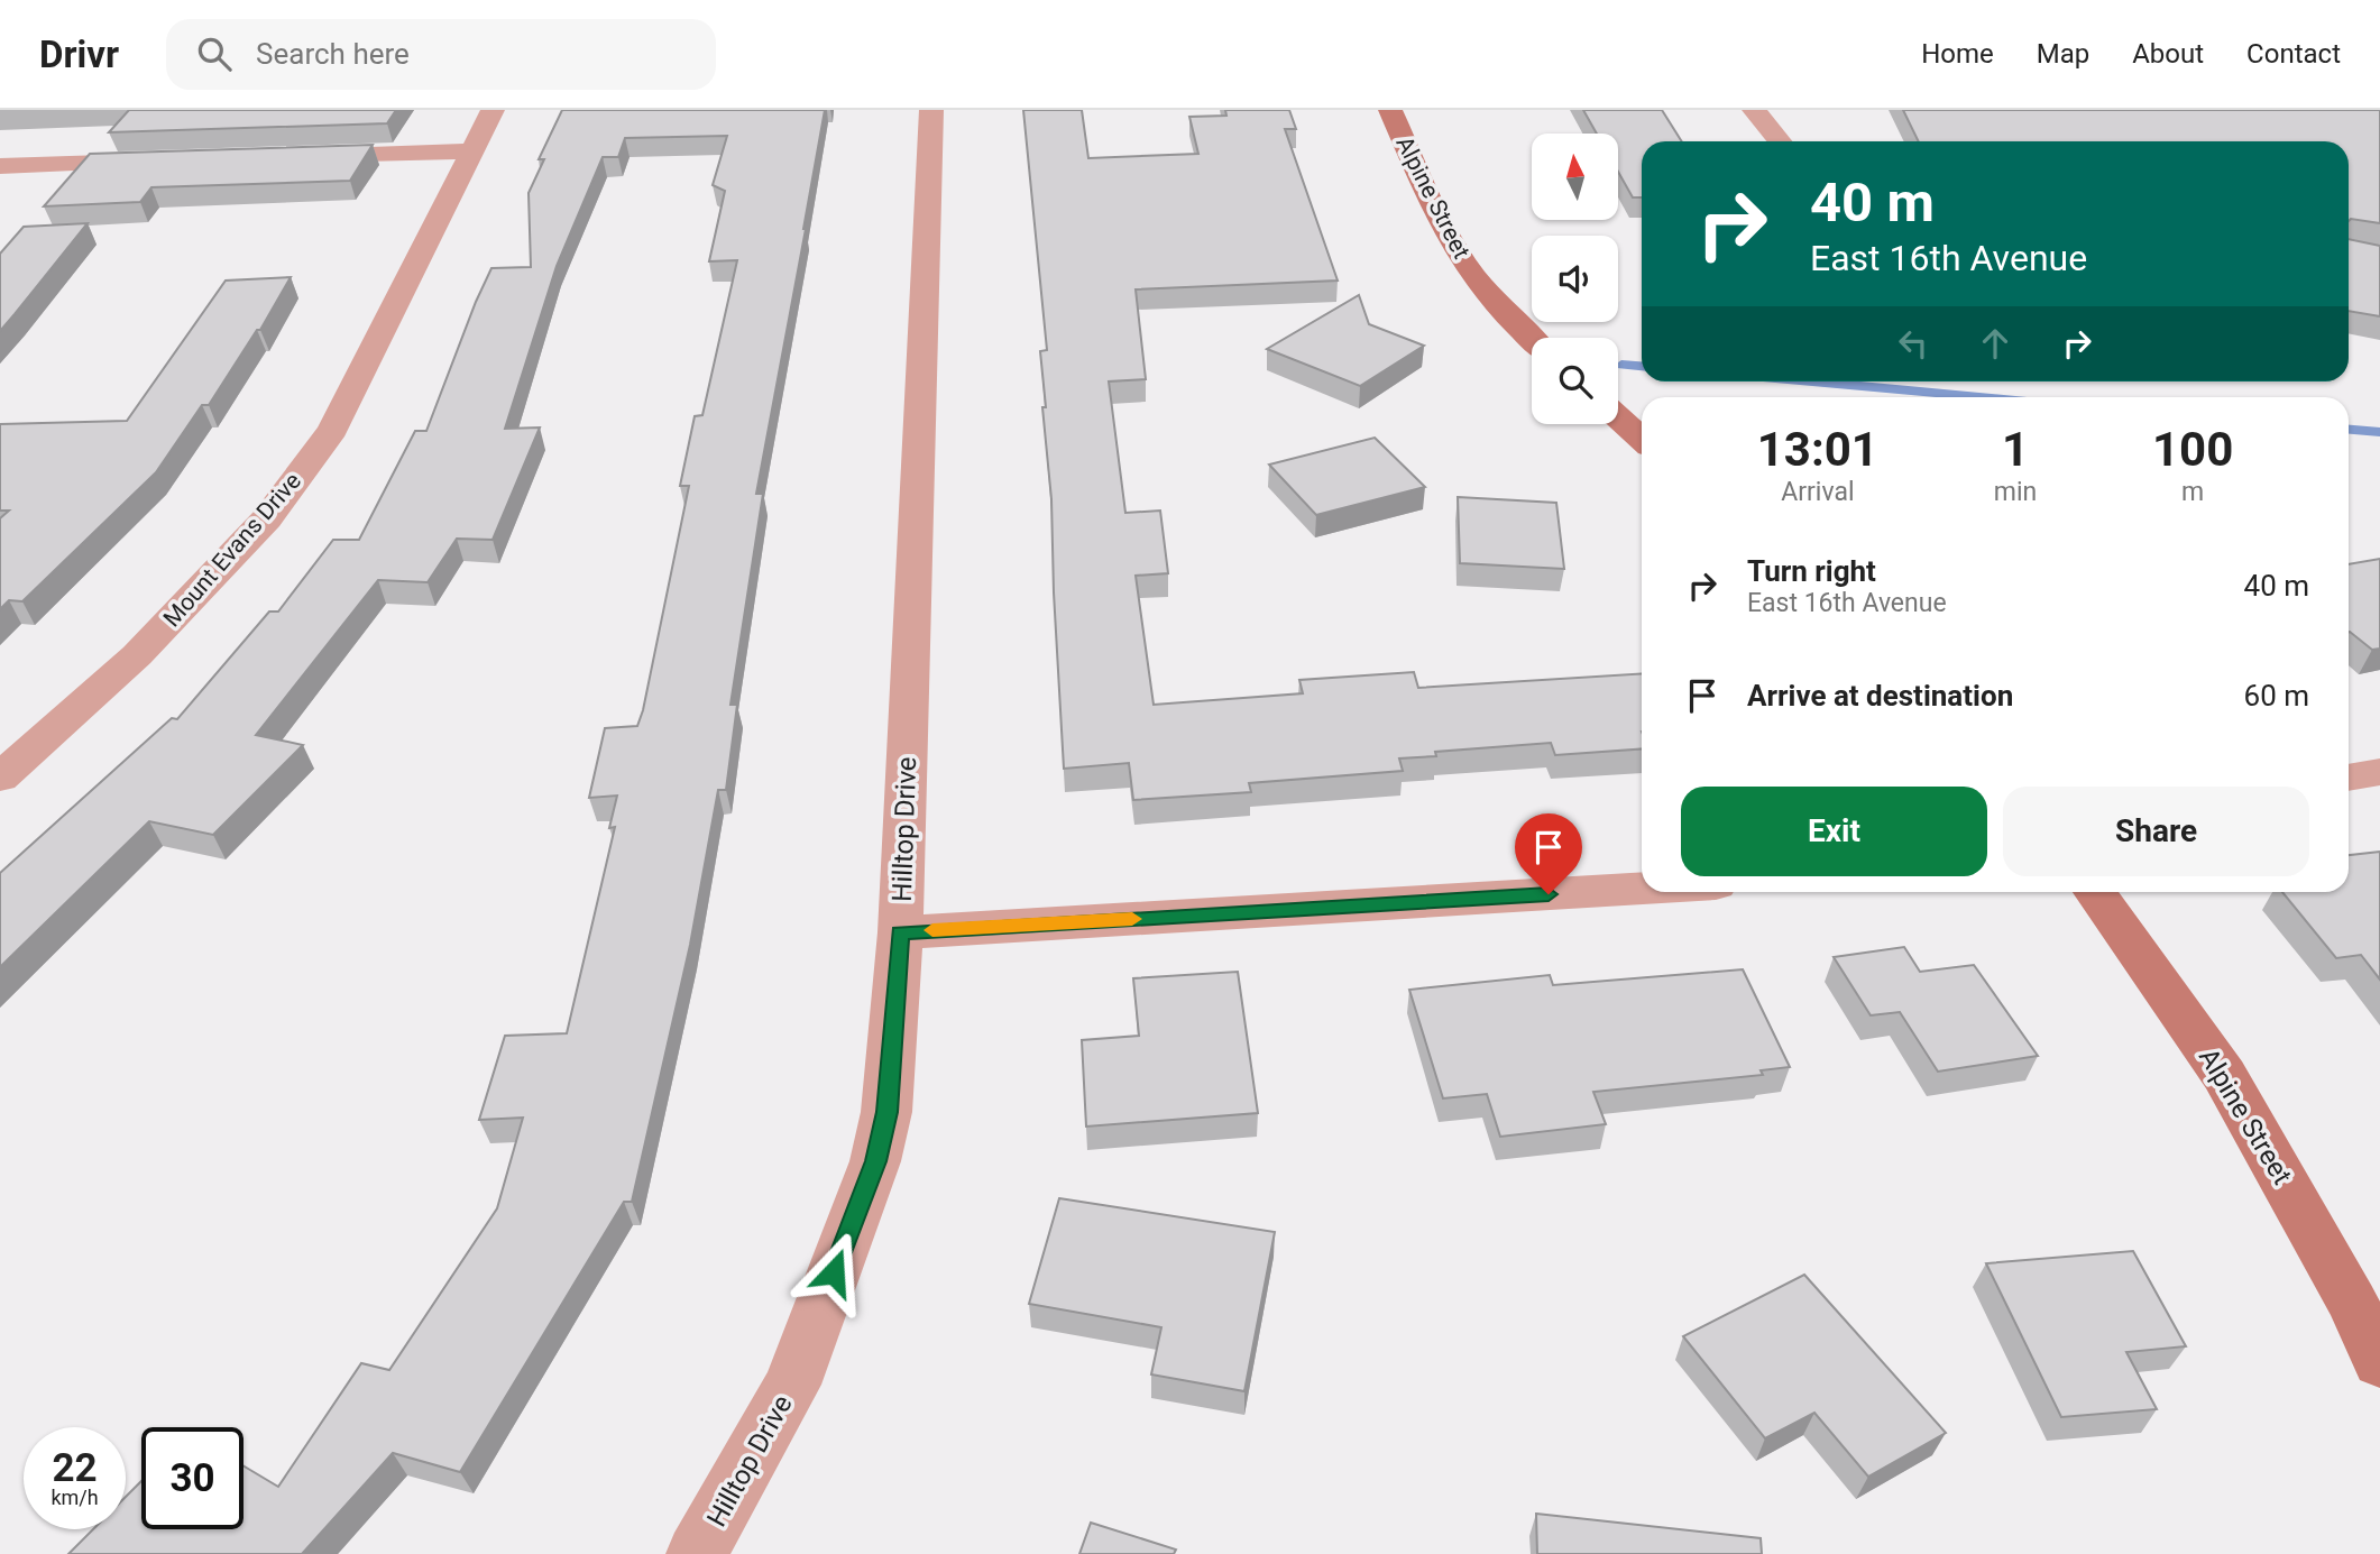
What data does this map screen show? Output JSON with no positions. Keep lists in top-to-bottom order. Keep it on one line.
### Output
{"streets":{"street":["Alpine Street","Mount Evans Drive","Hilltop Drive"]},"north":"top","page":{"header":"Drivr","search":"Search here","nav":["Home","Map","About","Contact"],"turn":["40 m","East 16th Avenue"],"eta":["13:01","Arrival","1","min","100","m"],"list":[{"name":"Turn right","note":"East 16th Avenue","value":"40 m"},{"name":"Arrive at destination","value":"60 m"}],"buttons":["Exit","Share"],"speed":"22 km/h","limit":"30"}}
